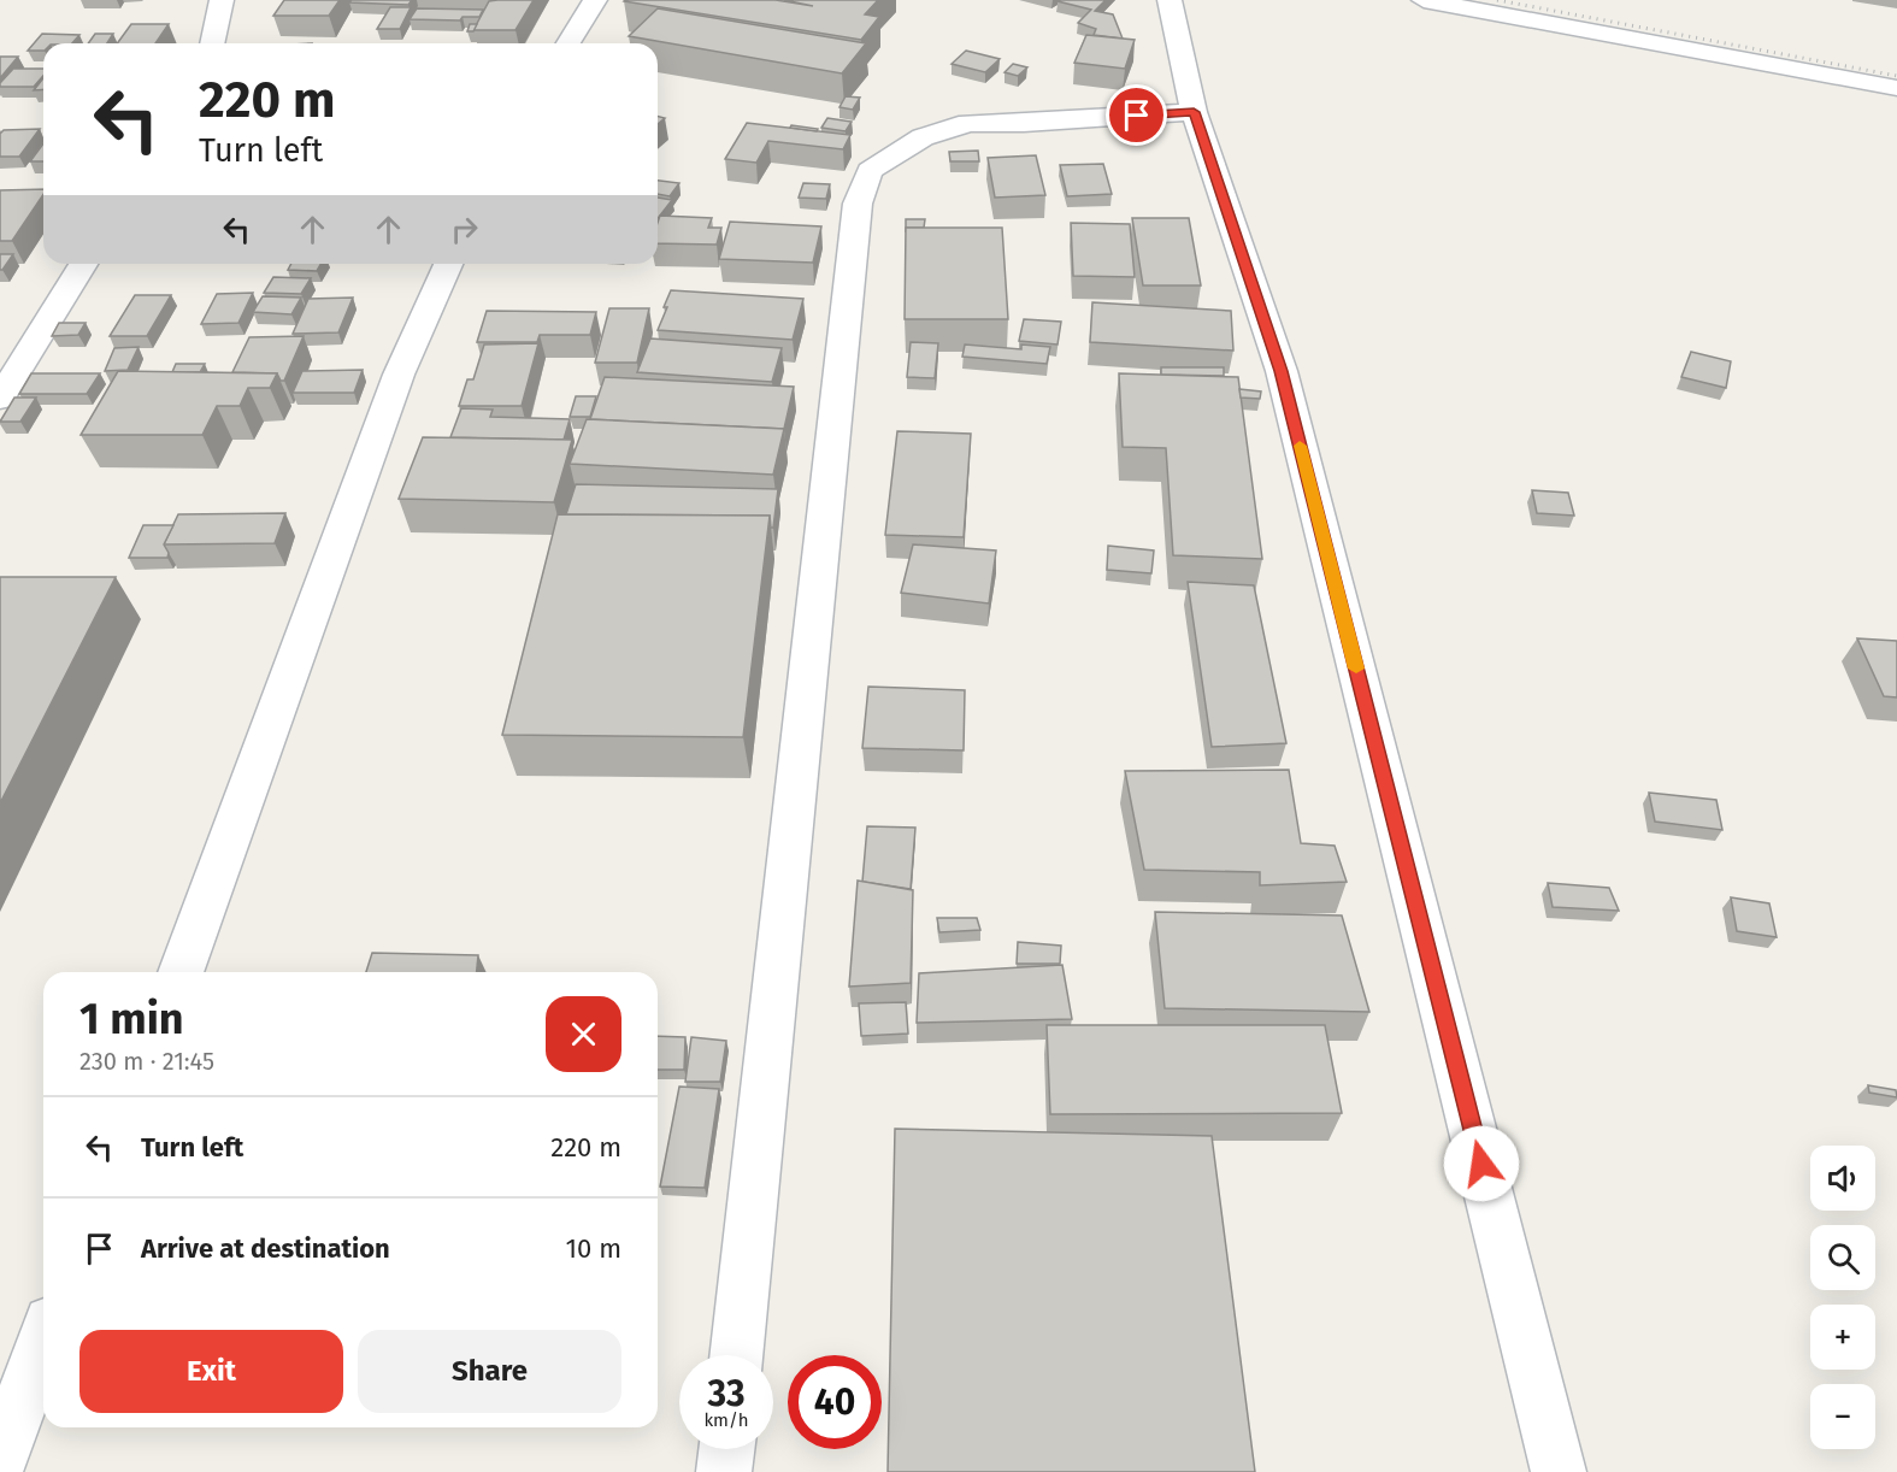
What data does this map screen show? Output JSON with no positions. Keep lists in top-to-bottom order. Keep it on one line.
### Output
{"page":{"turn":["220 m","Turn left"],"heading":["1 min","230 m · 21:45"],"list":[{"name":"Turn left","value":"220 m"},{"name":"Arrive at destination","value":"10 m"}],"map_buttons":["+","−"],"buttons":["Exit","Share"],"speed":"33 km/h","limit":"40"}}
